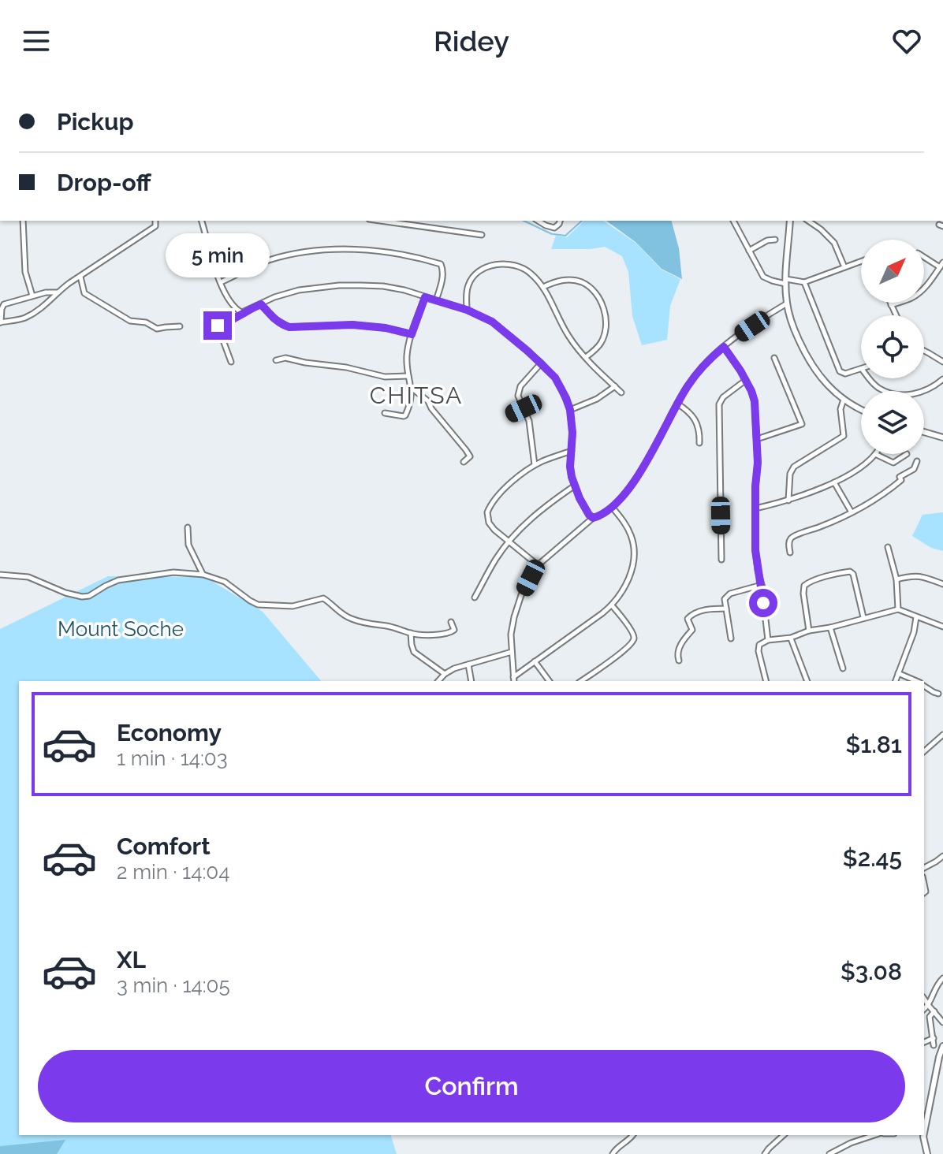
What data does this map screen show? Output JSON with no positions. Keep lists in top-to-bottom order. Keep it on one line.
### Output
{"districts":["CHITSA"],"parks":["Mount Soche"],"north":"top right","page":{"header":"Ridey","banner":["Pickup","Drop-off"],"bubble":"5 min","list":[{"name":"Economy","note":"1 min · 14:03","value":"$1.81"},{"name":"Comfort","note":"2 min · 14:04","value":"$2.45"},{"name":"XL","note":"3 min · 14:05","value":"$3.08"}],"buttons":"Confirm"}}
